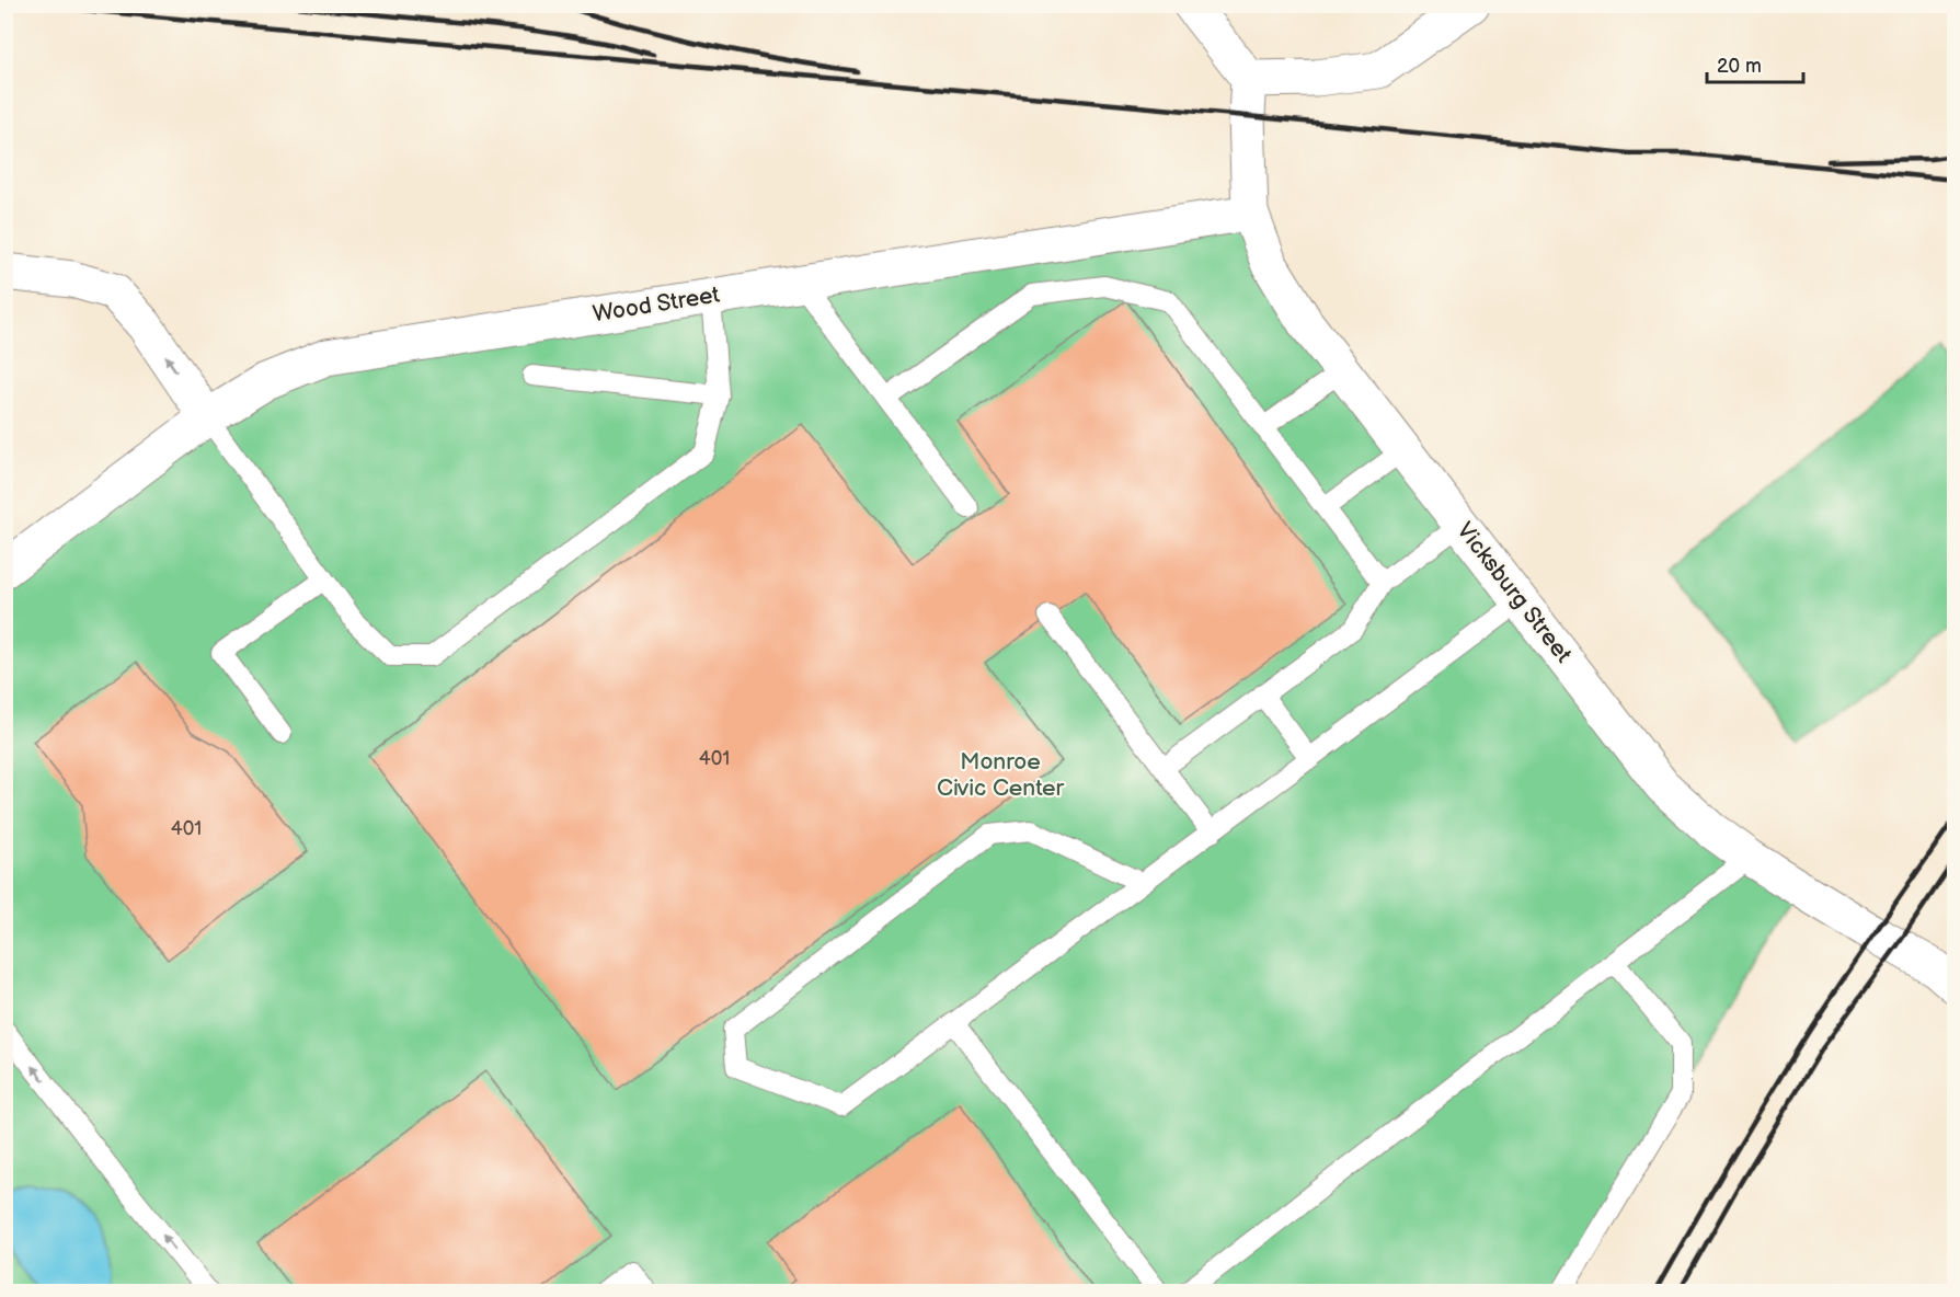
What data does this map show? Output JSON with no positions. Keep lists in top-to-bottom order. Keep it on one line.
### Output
{"streets":{"street":["Wood Street","Vicksburg Street"]},"crossings":[["Wood Street","Vicksburg Street"]],"parks":["Monroe Civic Center"],"house_numbers":["401","401"],"scale_bar":"20 m"}
